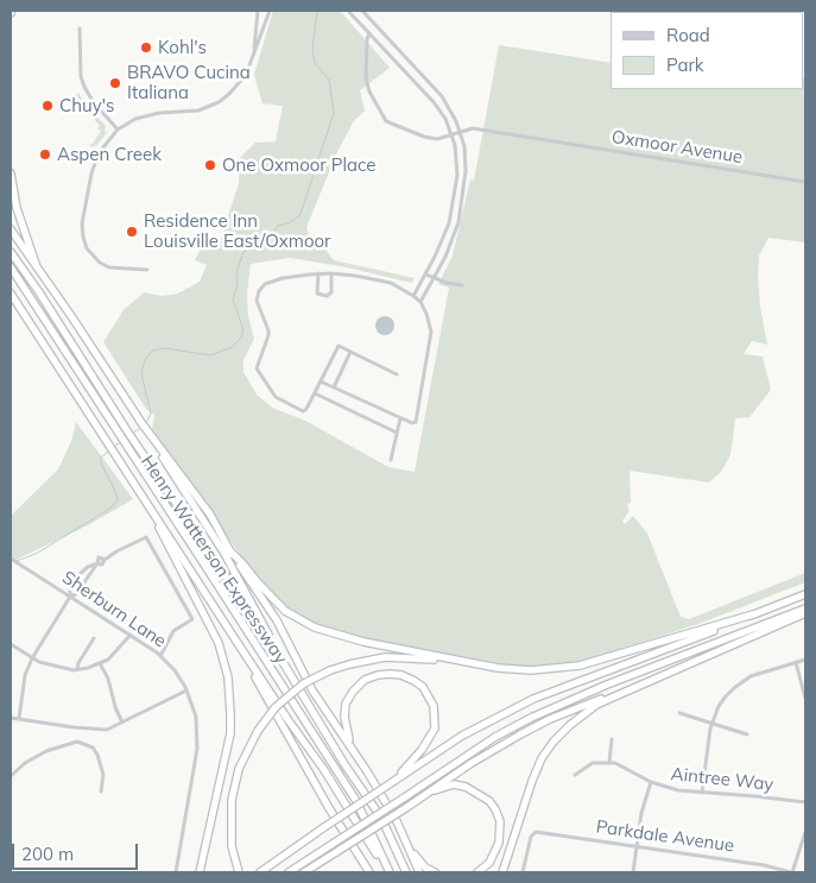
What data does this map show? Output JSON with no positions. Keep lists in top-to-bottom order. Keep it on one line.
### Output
{"streets":{"highway":["Henry Watterson Expressway"],"street":["Oxmoor Avenue","Sherburn Lane","Aintree Way","Parkdale Avenue"]},"places":["Kohl's","BRAVO Cucina Italiana","Chuy's","Aspen Creek","One Oxmoor Place","Residence Inn Louisville East/Oxmoor"],"legend":["Road","Park"],"scale_bar":"200 m"}
